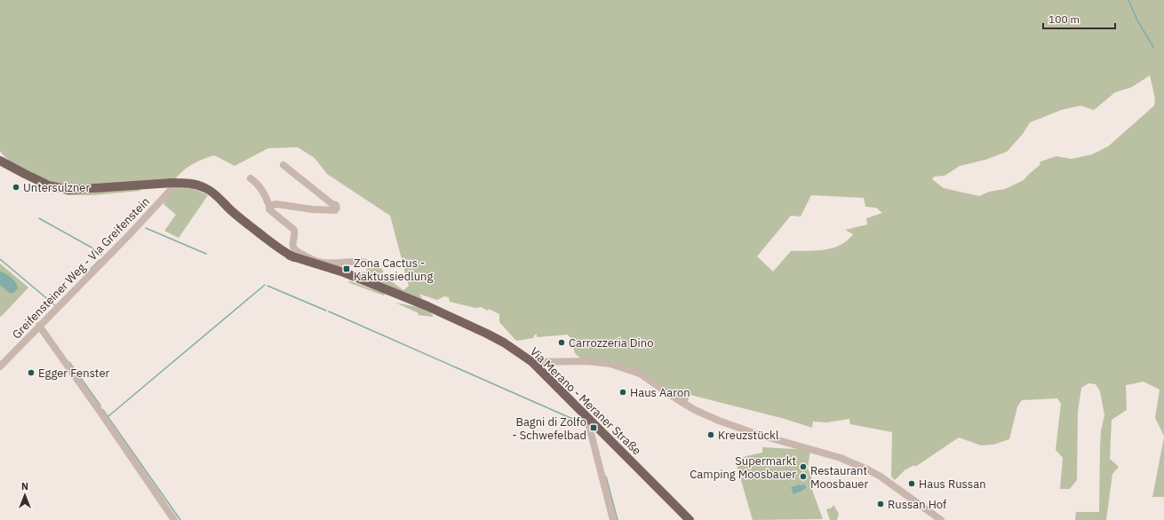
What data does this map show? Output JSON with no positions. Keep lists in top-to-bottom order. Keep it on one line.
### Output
{"streets":{"main road":["Via Merano - Meraner Straße"],"street":["Greifensteiner Weg - Via Greifenstein"]},"crossings":[["Greifensteiner Weg - Via Greifenstein","Via Merano - Meraner Straße"]],"places":{"other":["Untersulzner","Carrozzeria Dino","Egger Fenster","Haus Aaron","Kreuzstückl","Supermarkt Camping Moosbauer","Restaurant Moosbauer","Haus Russan","Russan Hof"],"transit":["Zona Cactus - Kaktussiedlung","Bagni di Zolfo - Schwefelbad"]},"scale_bar":"100 m","north":"top"}
